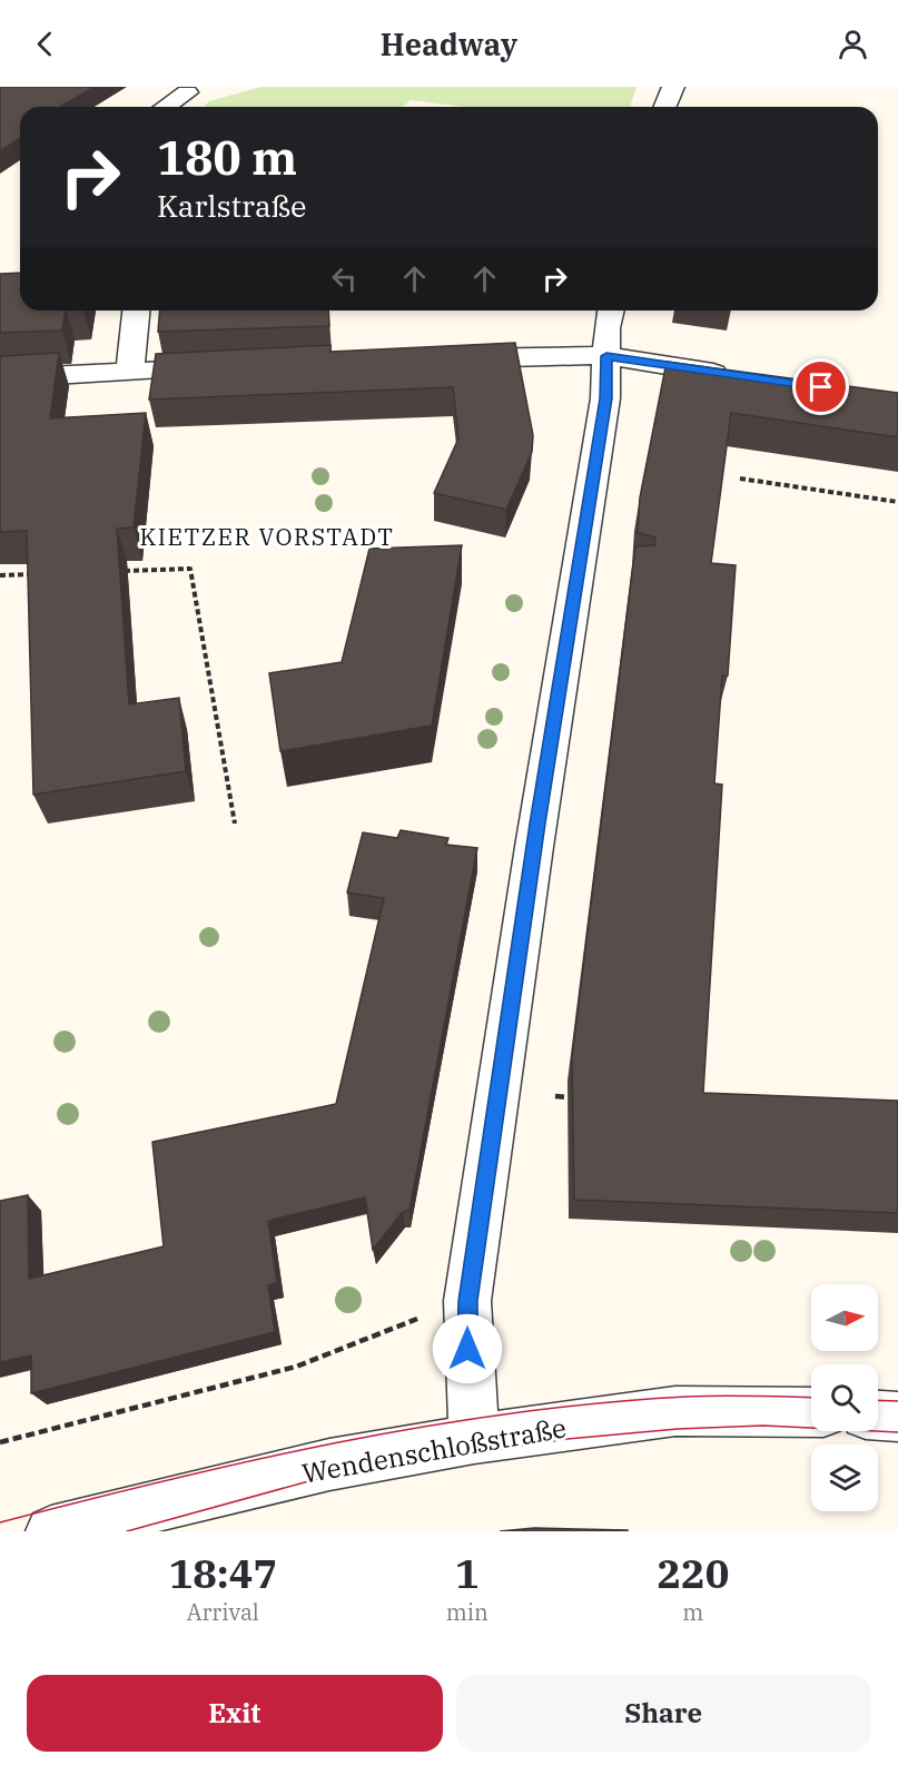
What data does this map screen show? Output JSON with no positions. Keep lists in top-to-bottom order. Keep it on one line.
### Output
{"streets":{"street":["Wendenschloßstraße"]},"districts":["KIETZER VORSTADT"],"north":"right","page":{"header":"Headway","turn":["180 m","Karlstraße"],"eta":["18:47","Arrival","1","min","220","m"],"buttons":["Exit","Share"]}}
